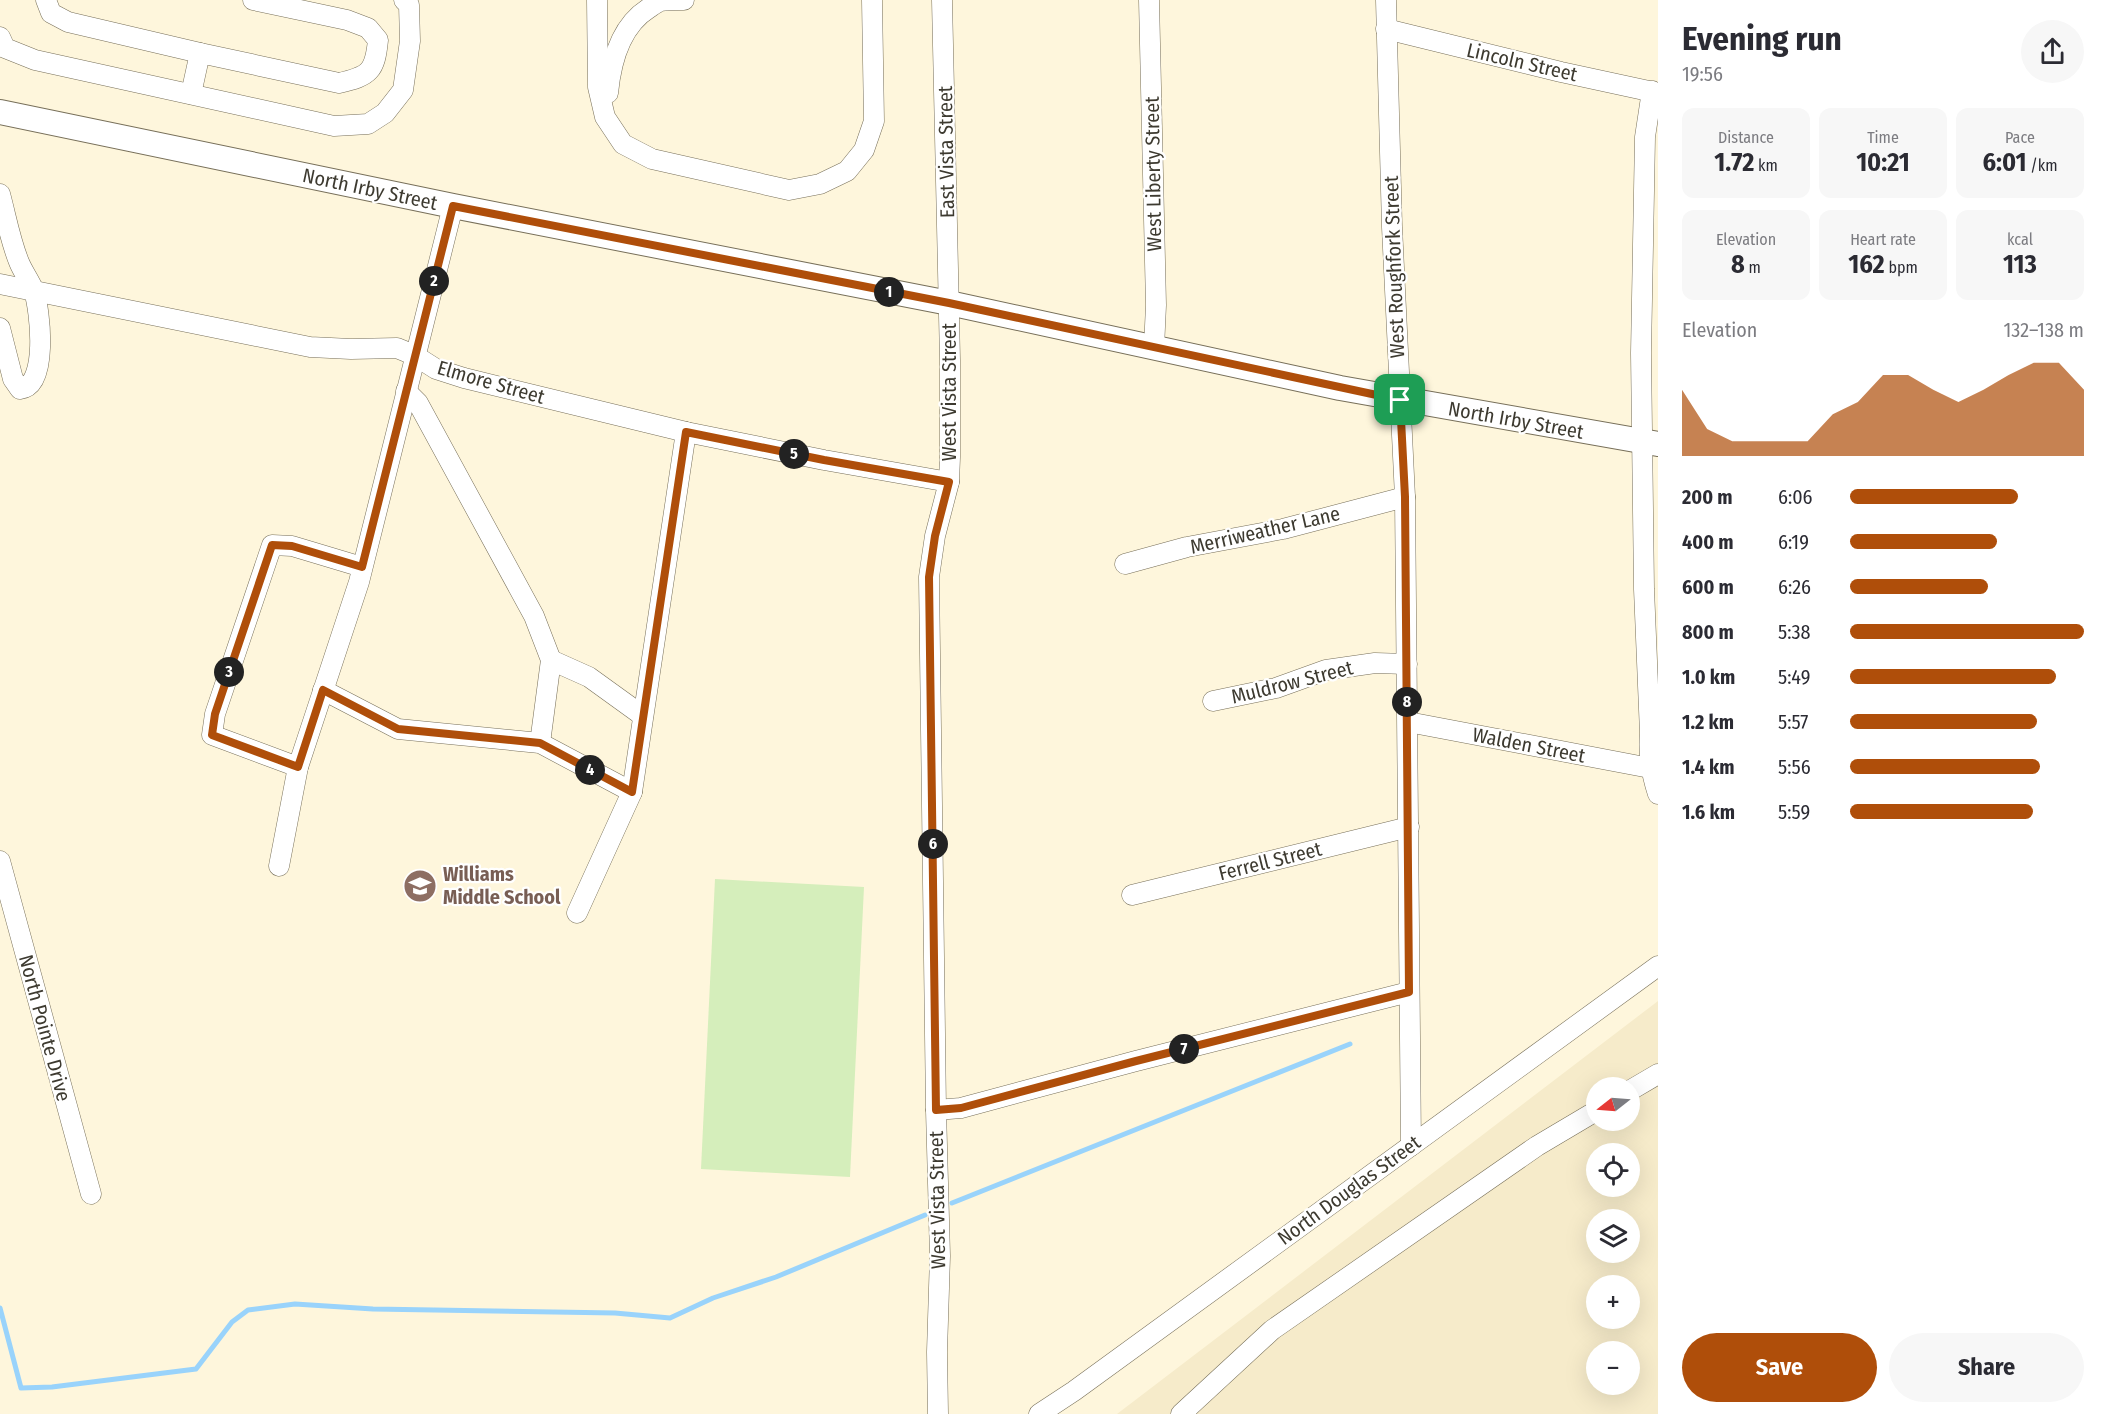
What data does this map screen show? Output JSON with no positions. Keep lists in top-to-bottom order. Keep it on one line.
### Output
{"streets":{"main road":["North Irby Street"],"street":["Lincoln Street","East Vista Street","West Liberty Street","West Roughfork Street","Elmore Street","West Vista Street","Merriweather Lane","Muldrow Street","Walden Street","Ferrell Street","North Pointe Drive","North Douglas Street"]},"crossings":[["Lincoln Street","West Roughfork Street"],["East Vista Street","North Irby Street"],["East Vista Street","West Vista Street"],["West Liberty Street","North Irby Street"],["North Irby Street","West Roughfork Street"],["North Irby Street","West Vista Street"],["West Roughfork Street","Merriweather Lane"],["West Roughfork Street","Muldrow Street"],["West Roughfork Street","Walden Street"],["West Roughfork Street","Ferrell Street"],["West Roughfork Street","North Douglas Street"],["Elmore Street","West Vista Street"]],"places":{"school or university":["Williams Middle School"]},"north":"left","page":{"heading":["Evening run","19:56"],"stats":[["Distance","1.72 km"],["Time","10:21"],["Pace","6:01 /km"],["Elevation","8 m"],["Heart rate","162 bpm"],["kcal","113"]],"pins":["2","1","5","3","8","4","6","7"],"chart":["Elevation","132–138 m"],"list":[{"name":"200 m","note":"6:06"},{"name":"400 m","note":"6:19"},{"name":"600 m","note":"6:26"},{"name":"800 m","note":"5:38"},{"name":"1.0 km","note":"5:49"},{"name":"1.2 km","note":"5:57"},{"name":"1.4 km","note":"5:56"},{"name":"1.6 km","note":"5:59"}],"map_buttons":["+","−"],"buttons":["Save","Share"]}}
